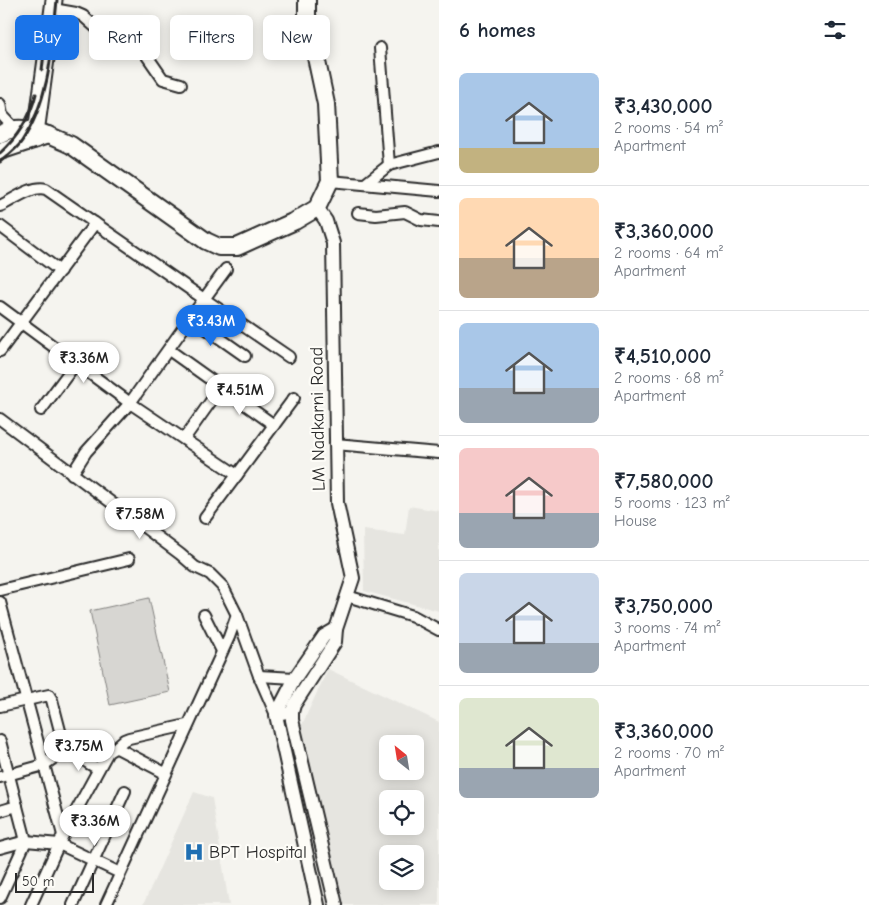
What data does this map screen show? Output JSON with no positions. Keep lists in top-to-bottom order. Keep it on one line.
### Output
{"streets":{"street":["LM Nadkarni Road"]},"places":{"hospital":["BPT Hospital"]},"scale_bar":"50 m","north":"top left","page":{"heading":"6 homes","chip":["Buy","Rent","Filters","New"],"list":[{"name":"₹3,430,000","note":"2 rooms · 54 m² · Apartment"},{"name":"₹3,360,000","note":"2 rooms · 64 m² · Apartment"},{"name":"₹4,510,000","note":"2 rooms · 68 m² · Apartment"},{"name":"₹7,580,000","note":"5 rooms · 123 m² · House"},{"name":"₹3,750,000","note":"3 rooms · 74 m² · Apartment"},{"name":"₹3,360,000","note":"2 rooms · 70 m² · Apartment"}],"price":["₹3.43M","₹3.36M","₹4.51M","₹7.58M","₹3.75M","₹3.36M"],"scale":"50 m"}}
